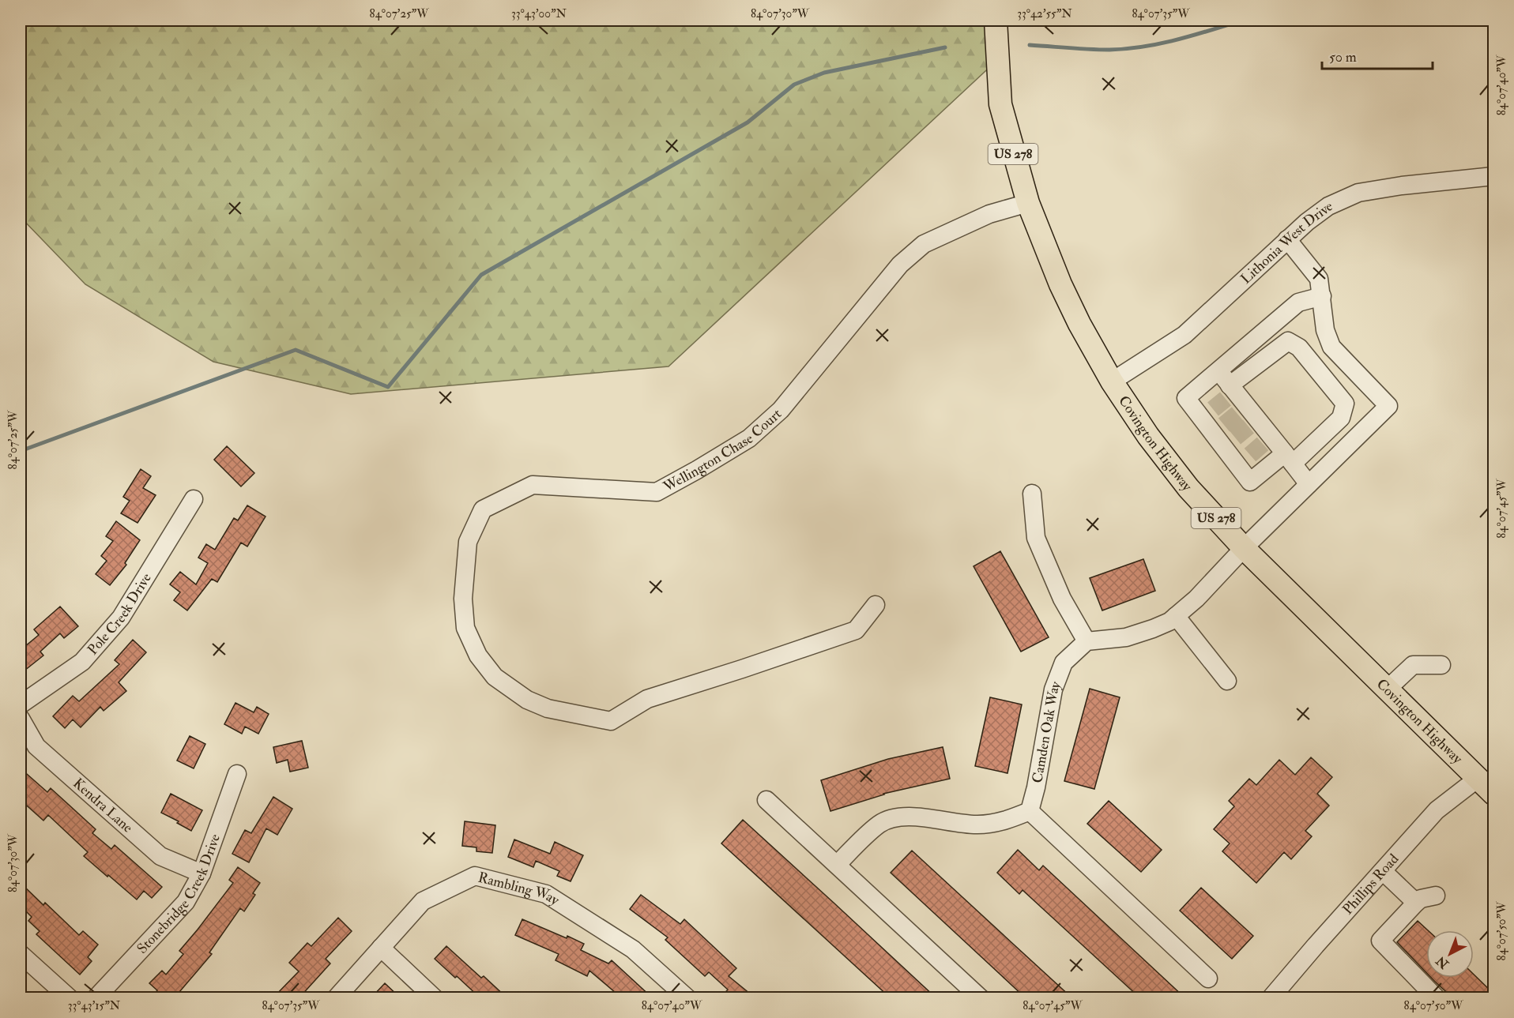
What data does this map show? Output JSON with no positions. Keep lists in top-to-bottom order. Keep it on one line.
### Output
{"streets":{"main road":["US 278","Covington Highway"],"street":["Lithonia West Drive","Wellington Chase Court","Pole Creek Drive","Camden Oak Way","Kendra Lane","Phillips Road","Stonebridge Creek Drive","Rambling Way"]},"crossings":[["Lithonia West Drive","Covington Highway"],["Covington Highway","Wellington Chase Court"],["Covington Highway","Phillips Road"],["Kendra Lane","Stonebridge Creek Drive"]],"scale_bar":"50 m","north":"bottom left","coordinates":["84°07'25\"W","33°43'00\"N","84°07'30\"W","33°42'55\"N","84°07'35\"W","84°07'40\"W","84°07'45\"W","84°07'50\"W","33°43'15\"N"]}
